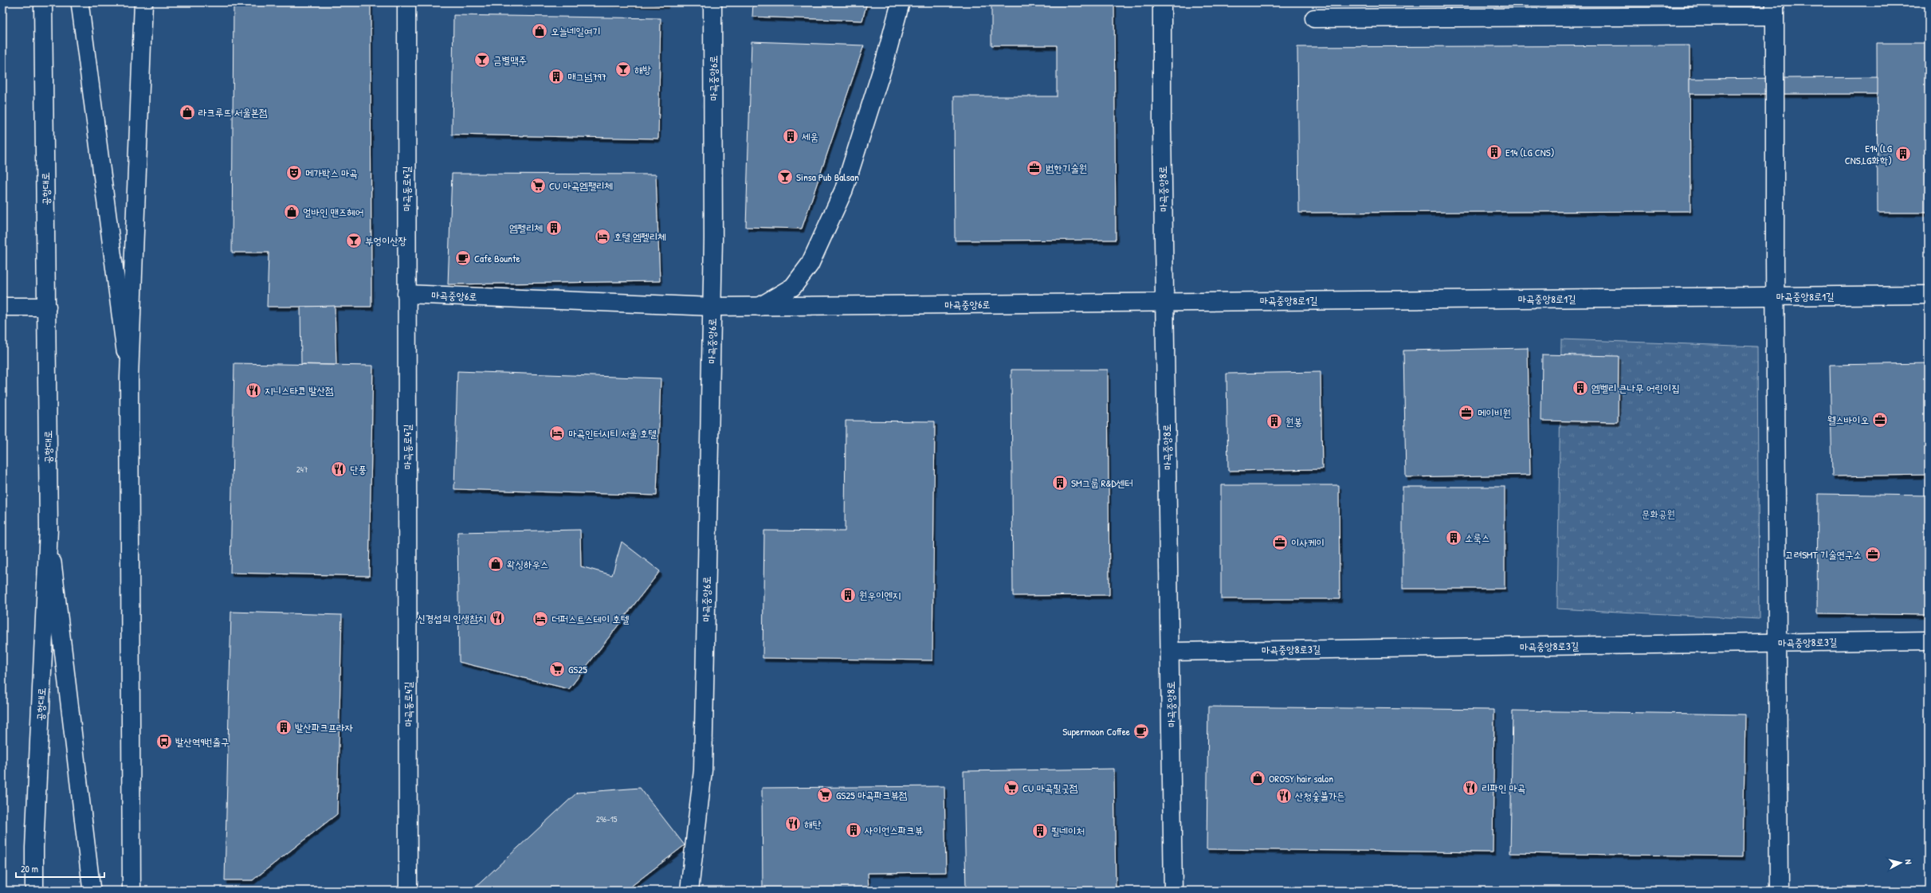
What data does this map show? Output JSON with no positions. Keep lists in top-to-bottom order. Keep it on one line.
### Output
{"streets":{"street":["마곡중앙6로","공항대로","마곡동로4길","마곡중앙8로","마곡중앙8로1길","마곡중앙8로3길"]},"crossings":[["마곡중앙6로","마곡동로4길"],["마곡중앙6로","마곡중앙8로"],["마곡중앙6로","마곡중앙8로1길"],["마곡중앙8로","마곡중앙8로1길"],["마곡중앙8로","마곡중앙8로3길"]],"parks":["문화공원"],"places":{"shop":["오늘네일여기","라크루뜨 서울본점","얼바인 맨즈헤어","왁싱하우스","OROSY hair salon"],"bar":["금별맥주","해방","Sinsa Pub Balsan","부엉이산장"],"building":["매그넘797","세움","E14 (LG CNS)","E14 (LG CNS,LG화학)","엠펠리체","엠벨리 큰나무 어린이집","원봉","SM그룹 R&D센터","소룩스","원우이엔지","발산파크프라자","사이언스파크뷰","필네이처"],"office":["범한기술원","메이비원","웰스바이오","이사케이","고려SMT 기술연구소"],"theatre":["메가박스 마곡"],"supermarket":["CU 마곡엠팰리체","GS25","CU 마곡필굿점","GS25 마곡파크뷰점"],"hotel":["호텔 엠펠리체","마곡인터시티 서울 호텔","더퍼스트스테이 호텔"],"cafe":["Cafe Bounte","Supermoon Coffee"],"restaurant":["지니스타코 발산점","단풍","신경섭의 인생참치","리파인 마곡","산청숯불가든","해탄"],"bus stop":["발산역9번출구"]},"house_numbers":["247","296-15"],"scale_bar":"20 m","north":"right"}
